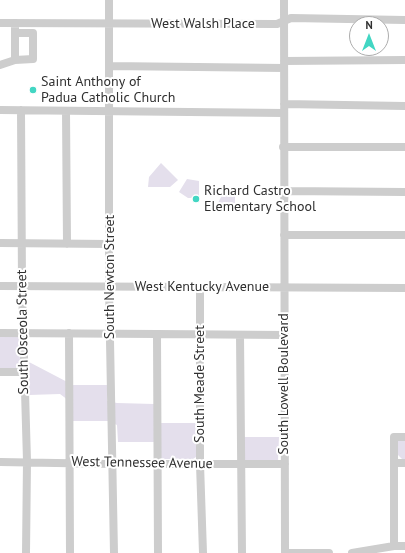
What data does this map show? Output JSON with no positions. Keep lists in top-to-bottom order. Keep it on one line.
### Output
{"streets":{"street":["West Walsh Place","South Newton Street","West Kentucky Avenue","South Osceola Street","South Meade Street","South Lowell Boulevard","West Tennessee Avenue"]},"crossings":[["West Walsh Place","South Newton Street"],["West Walsh Place","South Lowell Boulevard"],["South Newton Street","West Kentucky Avenue"],["South Newton Street","West Tennessee Avenue"],["West Kentucky Avenue","South Osceola Street"],["West Kentucky Avenue","South Meade Street"],["West Kentucky Avenue","South Lowell Boulevard"],["South Osceola Street","West Tennessee Avenue"],["South Meade Street","West Tennessee Avenue"],["South Lowell Boulevard","West Tennessee Avenue"]],"places":["Saint Anthony of Padua Catholic Church","Richard Castro Elementary School"],"north":"top"}
